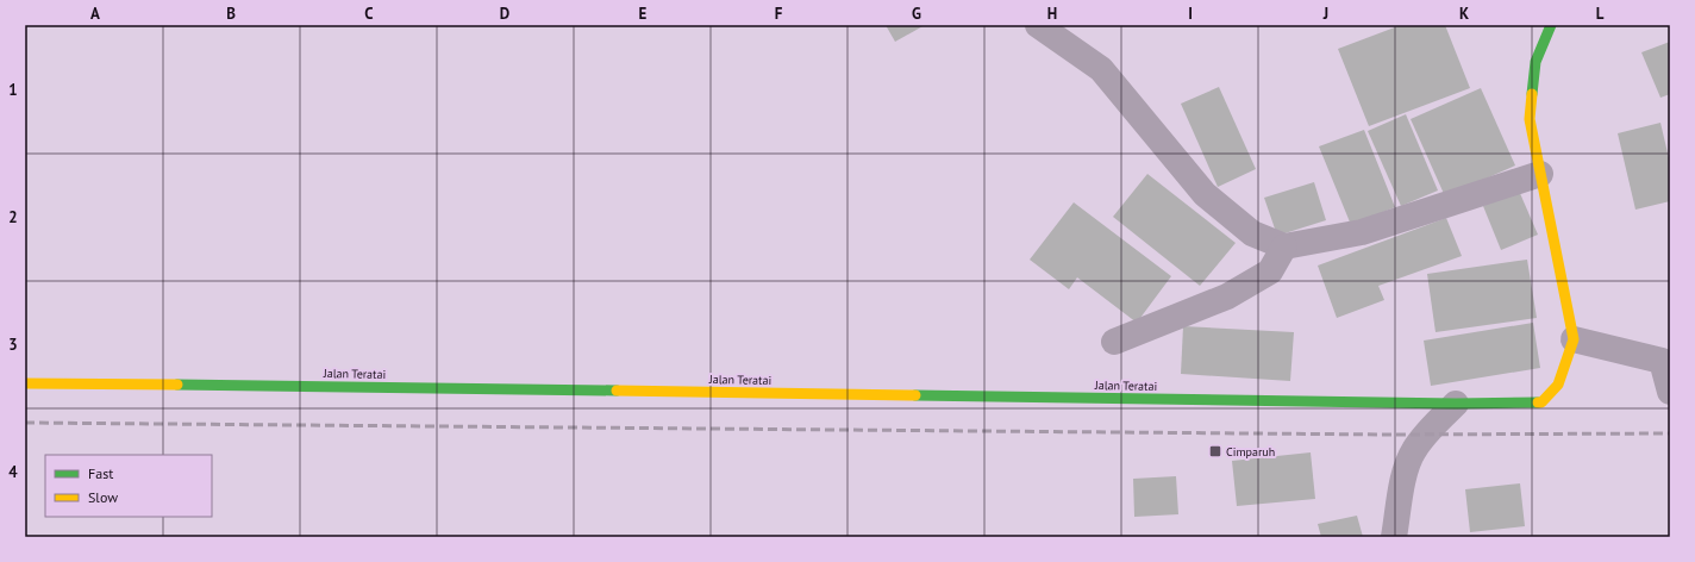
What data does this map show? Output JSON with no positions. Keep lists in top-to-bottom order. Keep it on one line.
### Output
{"streets":{"street":["Jalan Teratai"]},"places":{"transit":["Cimparuh"]},"legend":["Fast","Slow"],"grid":{"columns":["A","B","C","D","E","F","G","H","I","J","K","L"],"rows":["1","2","3","4"]}}
